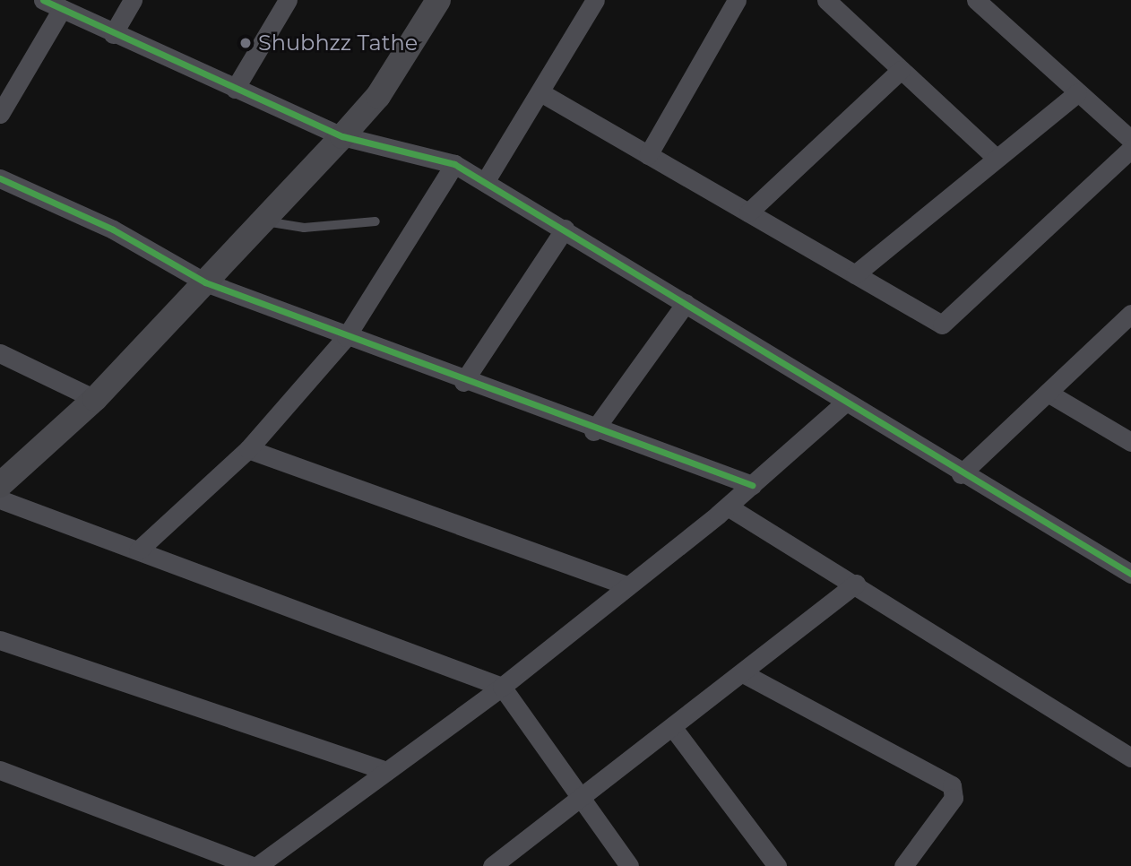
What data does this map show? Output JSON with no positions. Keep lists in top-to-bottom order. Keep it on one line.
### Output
{"places":["Shubhzz Tathe"]}
